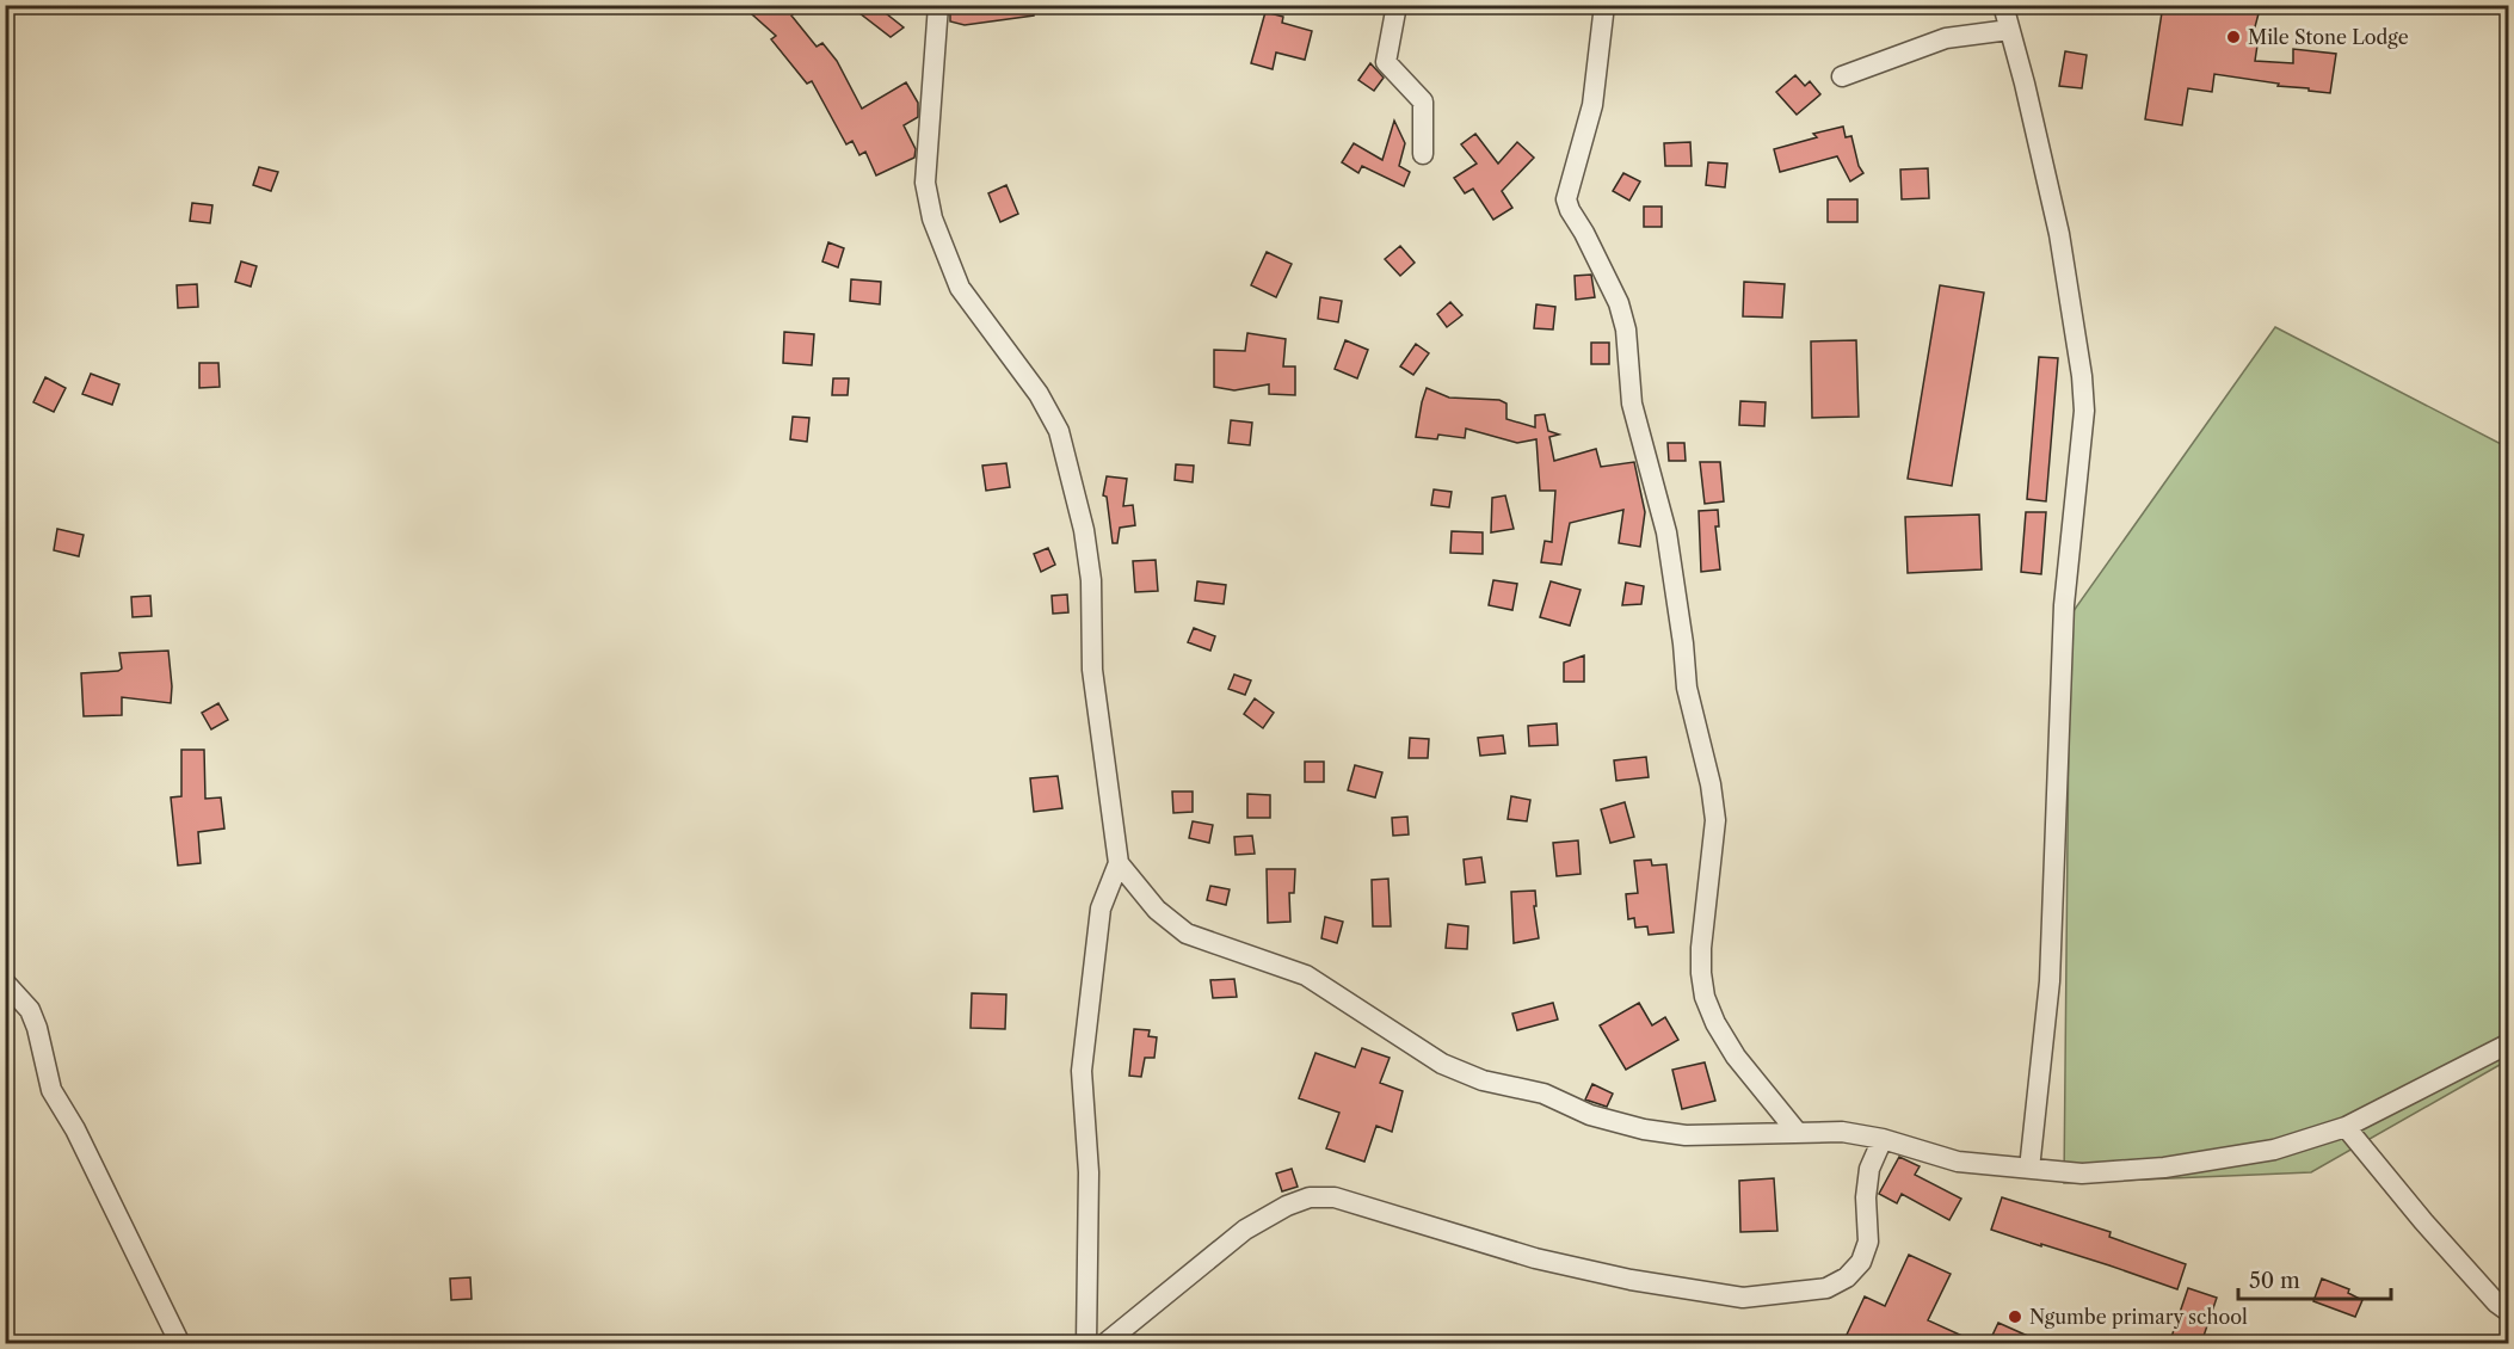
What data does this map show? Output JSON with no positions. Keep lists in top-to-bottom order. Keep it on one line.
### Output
{"places":["Mile Stone Lodge","Ngumbe primary school"],"scale_bar":"50 m"}
